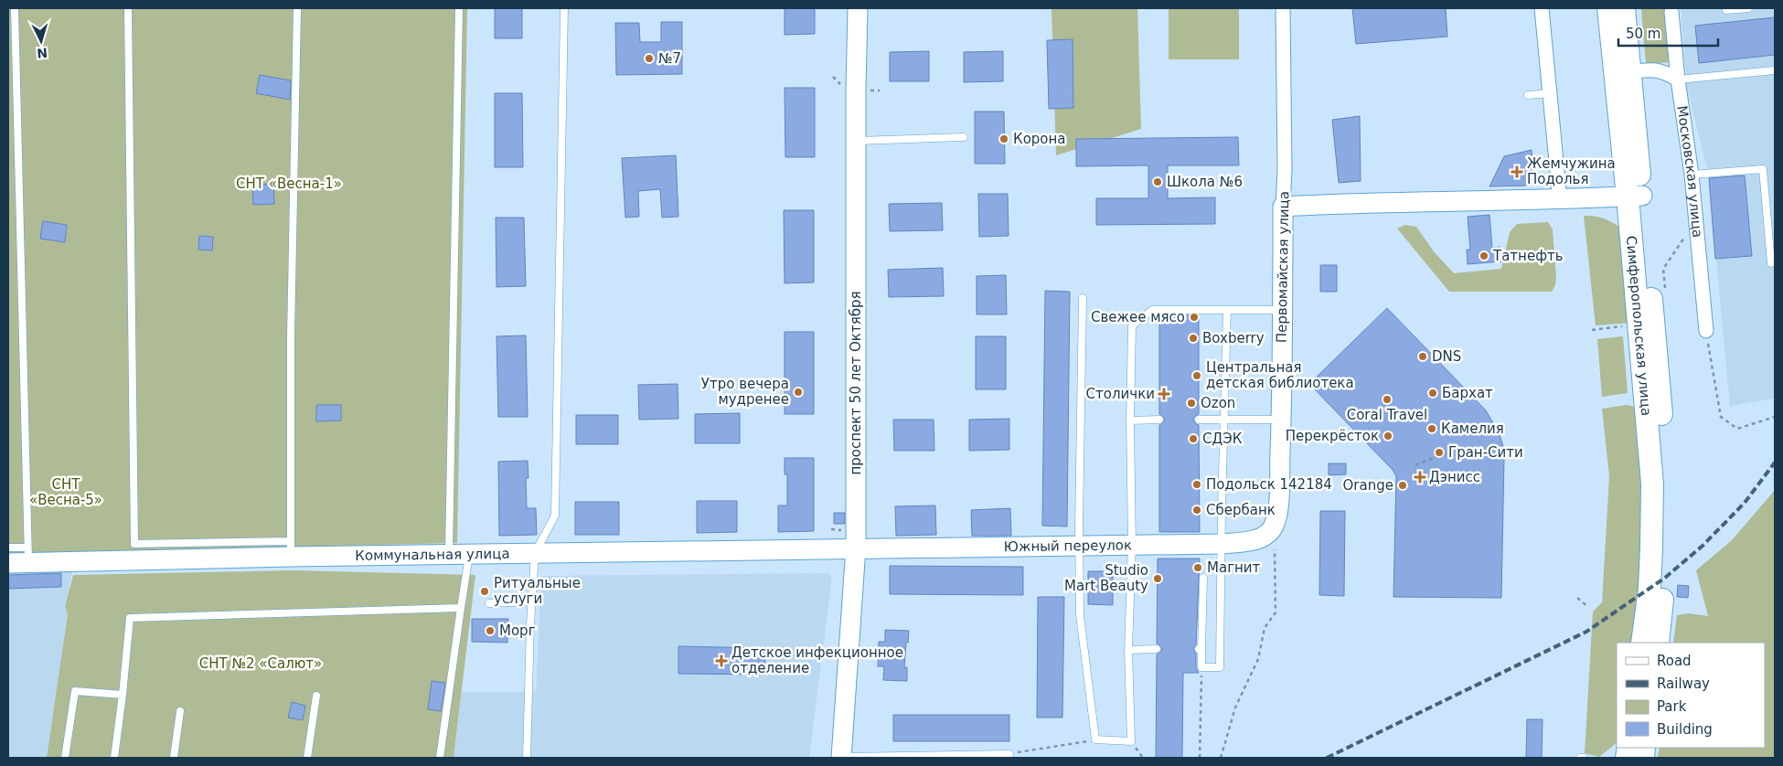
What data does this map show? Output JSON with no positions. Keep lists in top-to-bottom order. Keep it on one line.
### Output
{"streets":{"main road":["Симферопольская улица"],"street":["Московская улица","Первомайская улица","проспект 50 лет Октября","Южный переулок","Коммунальная улица"]},"crossings":[["Первомайская улица","Южный переулок"],["проспект 50 лет Октября","Южный переулок"],["проспект 50 лет Октября","Коммунальная улица"],["Южный переулок","Коммунальная улица"]],"parks":["СНТ «Весна-1»","СНТ «Весна-5»","СНТ №2 «Салют»"],"places":{"other":["№7","Корона","Школа №6","Татнефть","Свежее мясо","Boxberry","DNS","Центральная детская библиотека","Утро вечера мудренее","Бархат","Coral Travel","Ozon","Камелия","Перекрёсток","СДЭК","Гран-Сити","Подольск 142184","Orange","Сбербанк","Магнит","Studio Mart Beauty","Ритуальные услуги","Морг"],"health":["Жемчужина Подолья","Столички","Дэнисс","Детское инфекционное отделение"]},"legend":["Road","Railway","Park","Building"],"scale_bar":"50 m","north":"bottom"}
